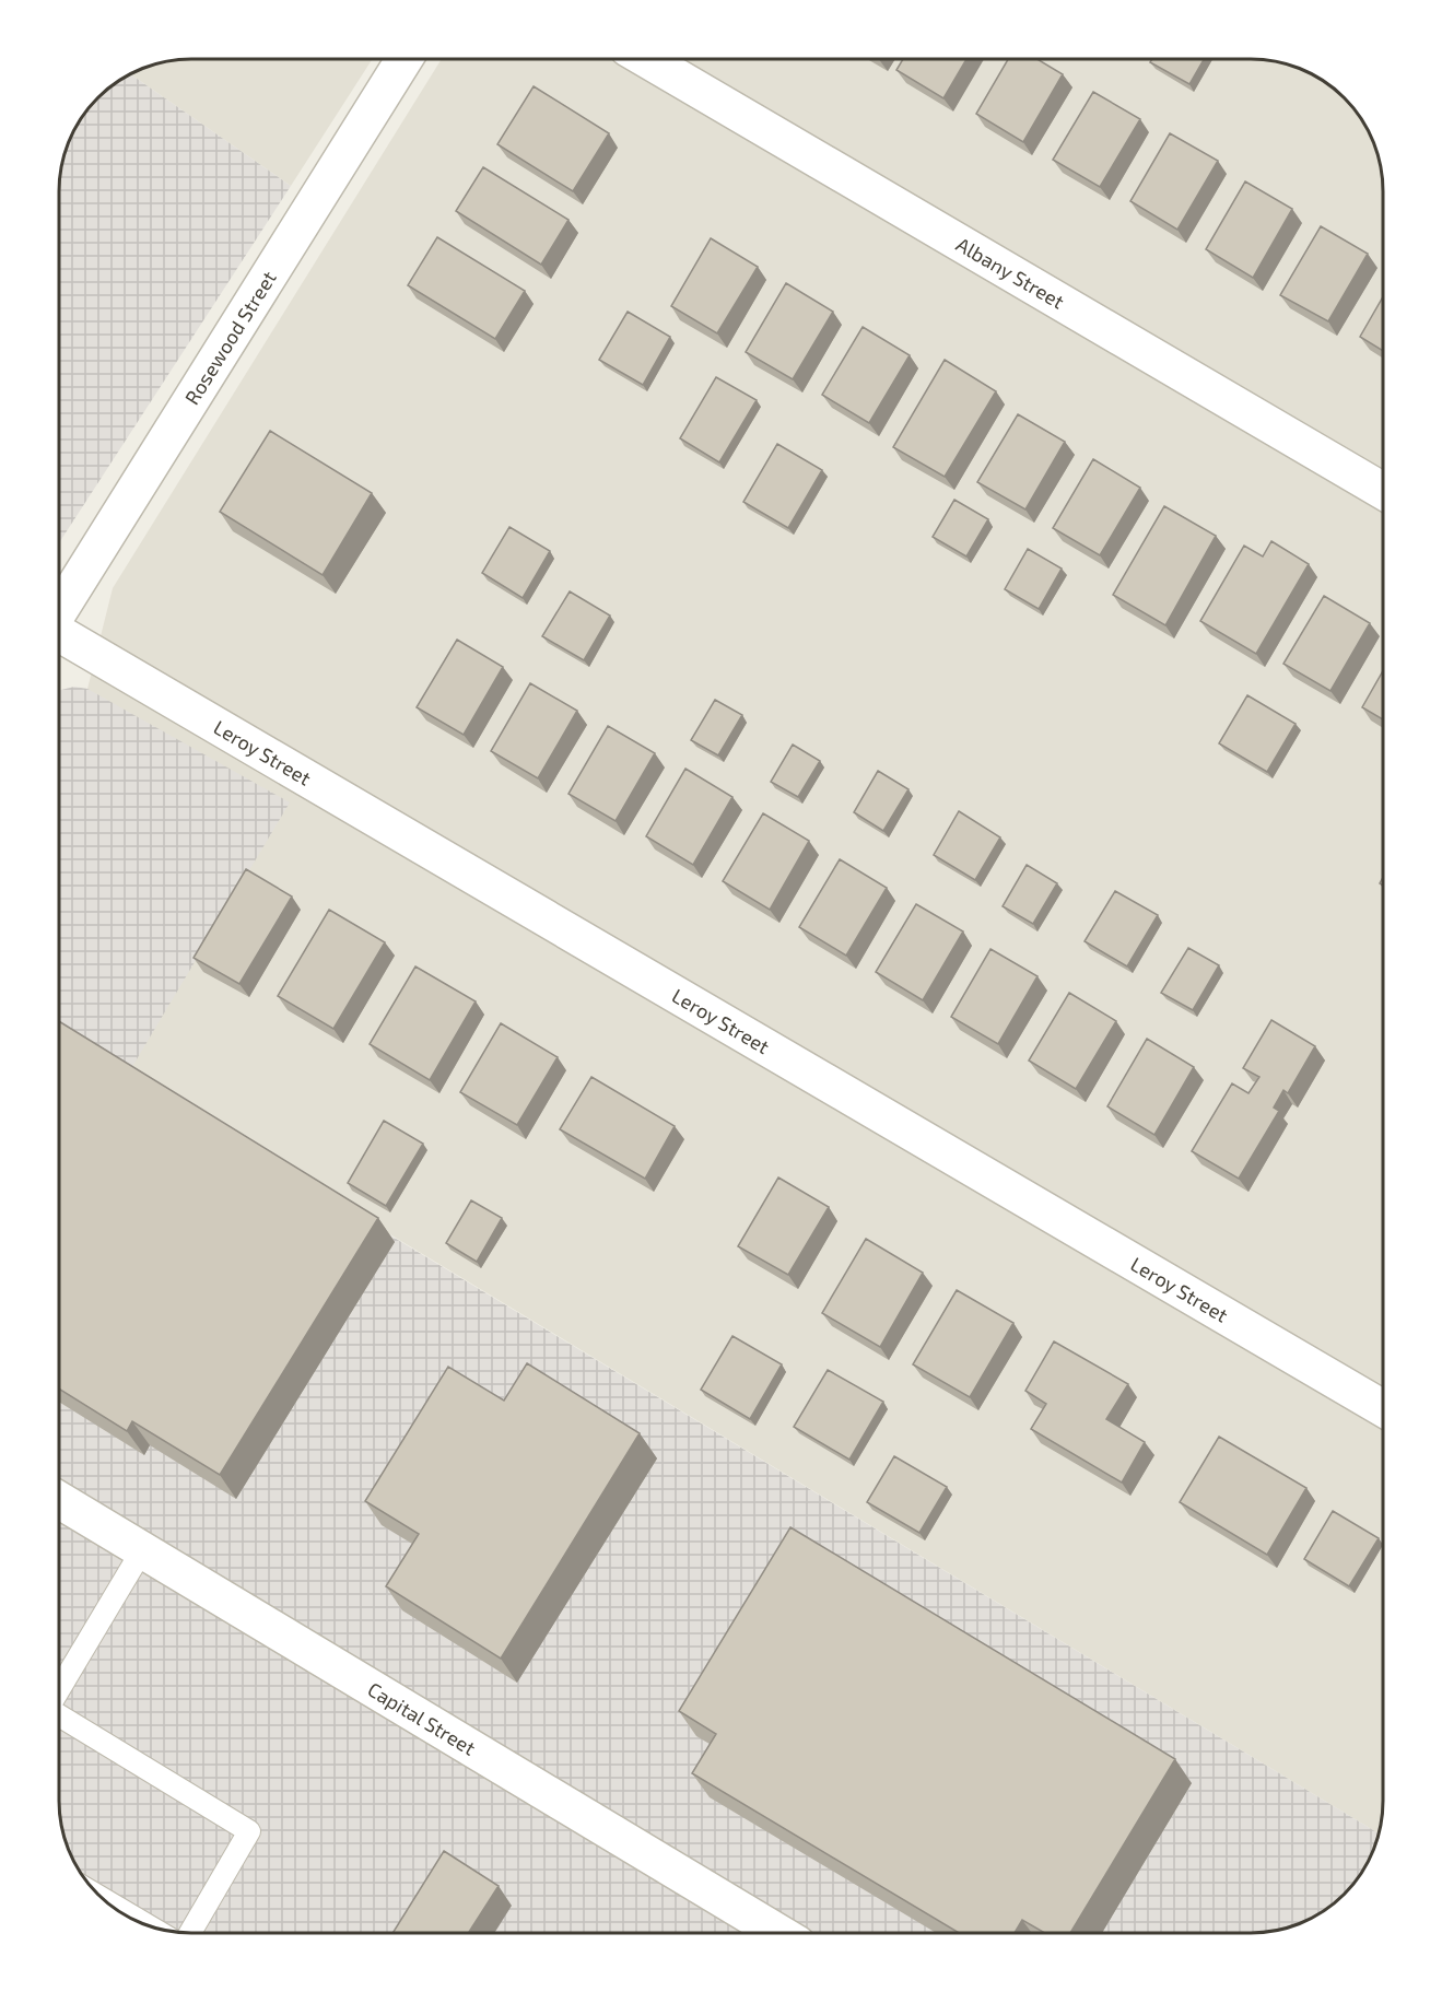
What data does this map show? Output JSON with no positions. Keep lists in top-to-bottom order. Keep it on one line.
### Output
{"streets":{"street":["Albany Street","Rosewood Street","Leroy Street","Capital Street"]}}
